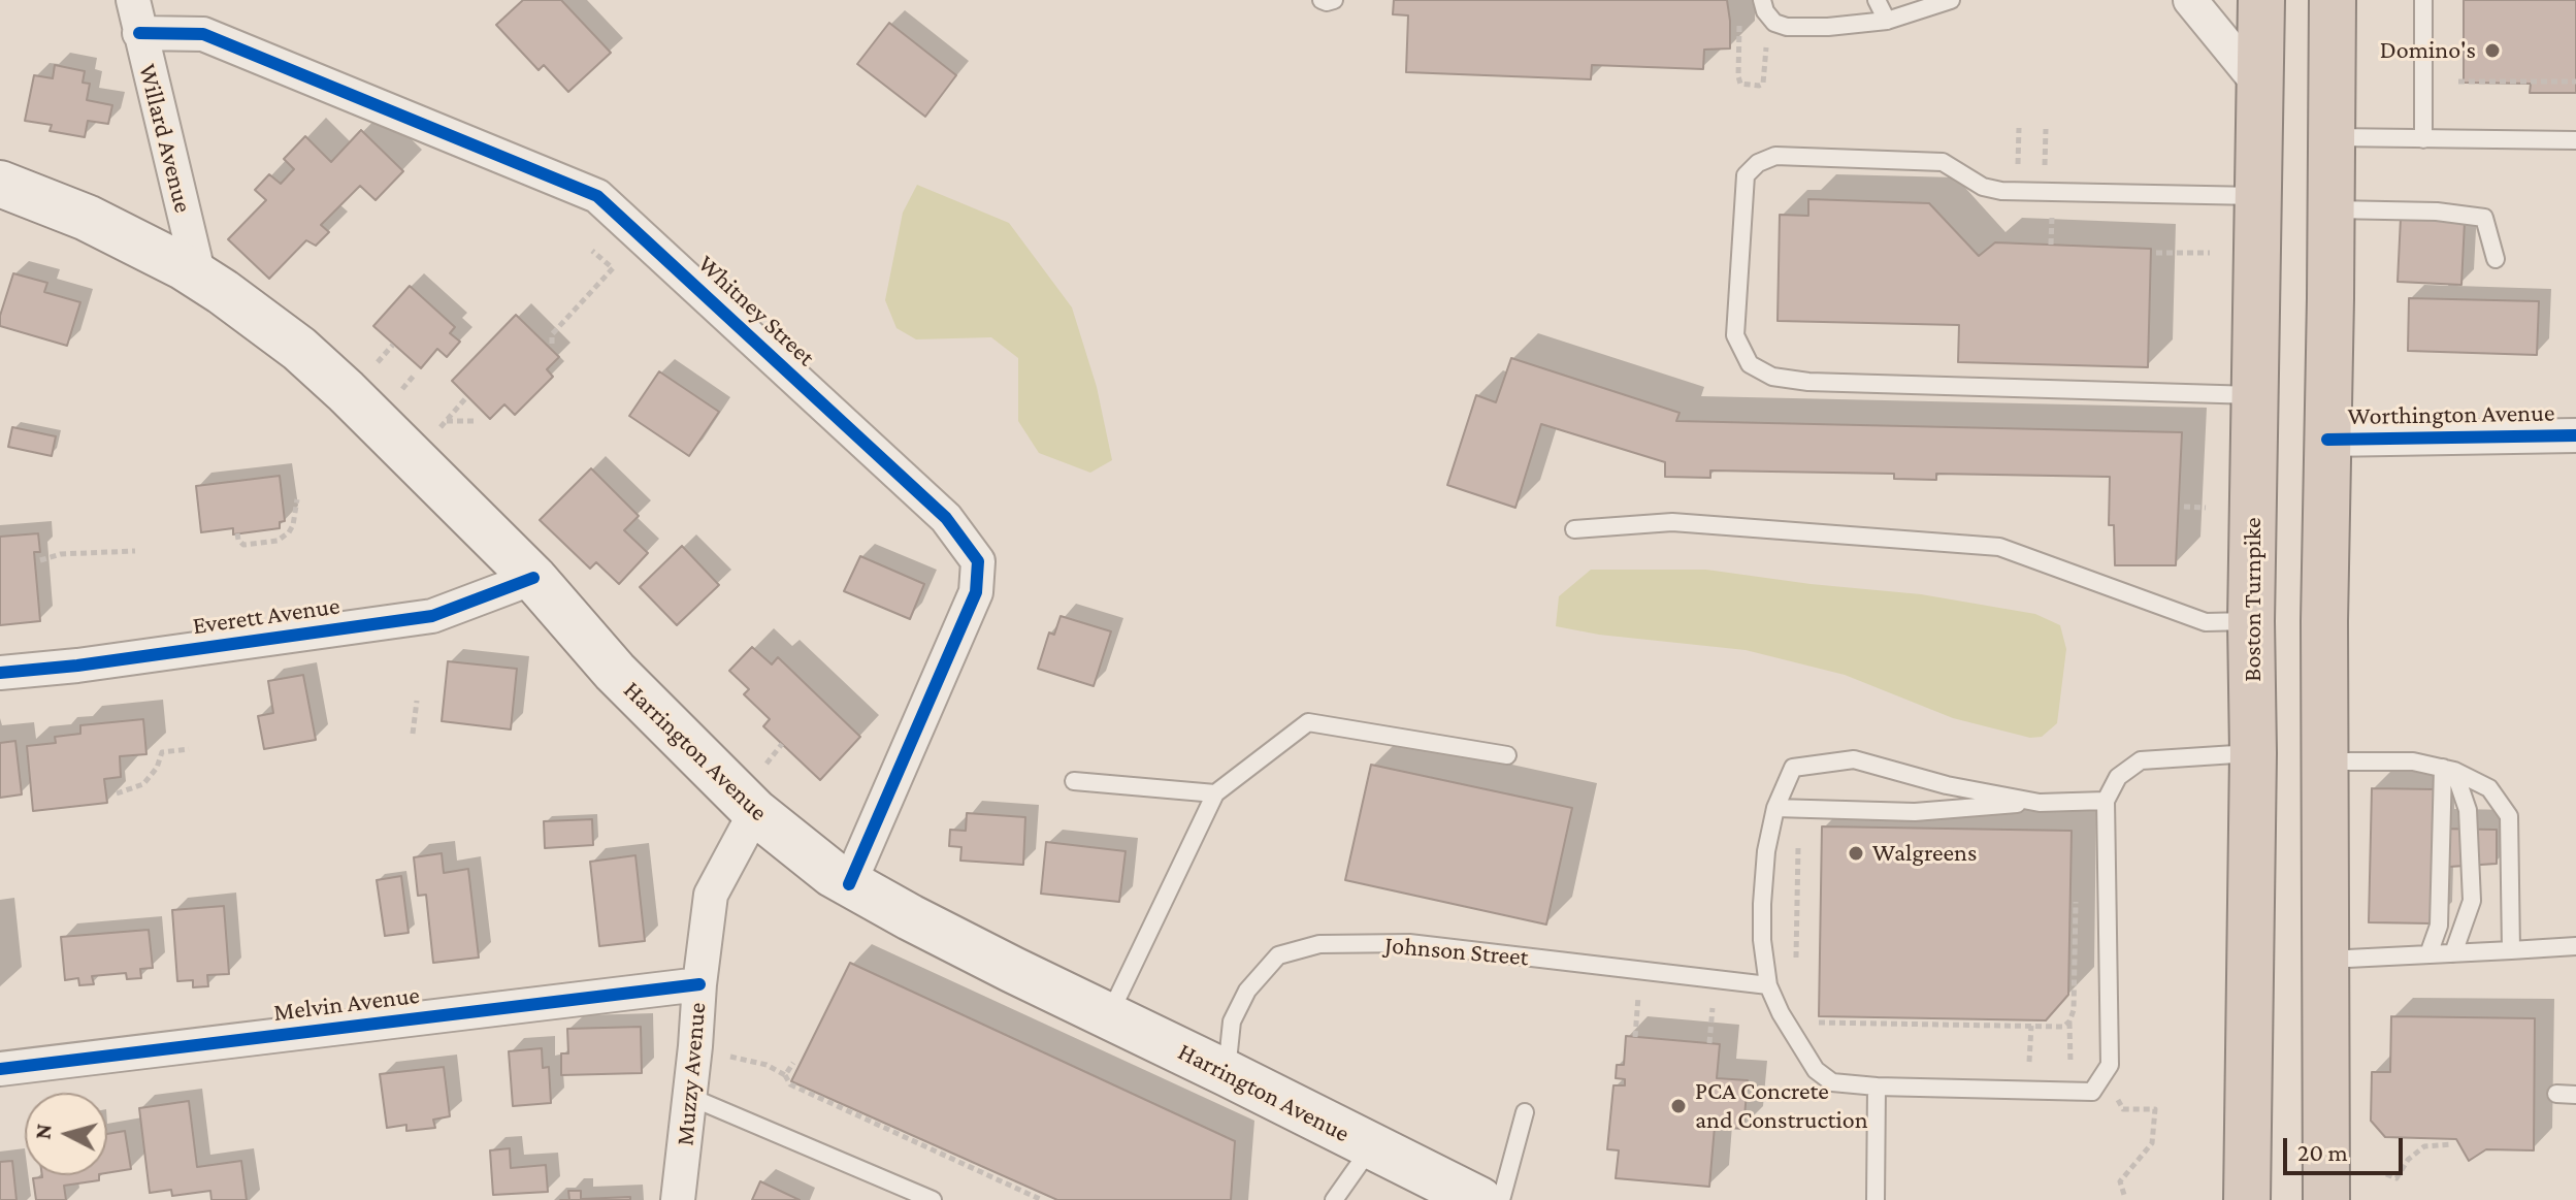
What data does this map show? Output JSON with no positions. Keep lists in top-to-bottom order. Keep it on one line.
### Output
{"streets":{"highway":["Boston Turnpike"],"main road":["Harrington Avenue"],"street":["Willard Avenue","Whitney Street","Worthington Avenue","Everett Avenue","Melvin Avenue","Muzzy Avenue"],"lane":["Johnson Street"]},"crossings":[["Willard Avenue","Whitney Street"],["Willard Avenue","Harrington Avenue"],["Whitney Street","Harrington Avenue"],["Everett Avenue","Harrington Avenue"],["Harrington Avenue","Johnson Street"],["Harrington Avenue","Muzzy Avenue"],["Melvin Avenue","Muzzy Avenue"]],"places":["Domino's","Walgreens","PCA Concrete and Construction"],"scale_bar":"20 m","north":"left"}
